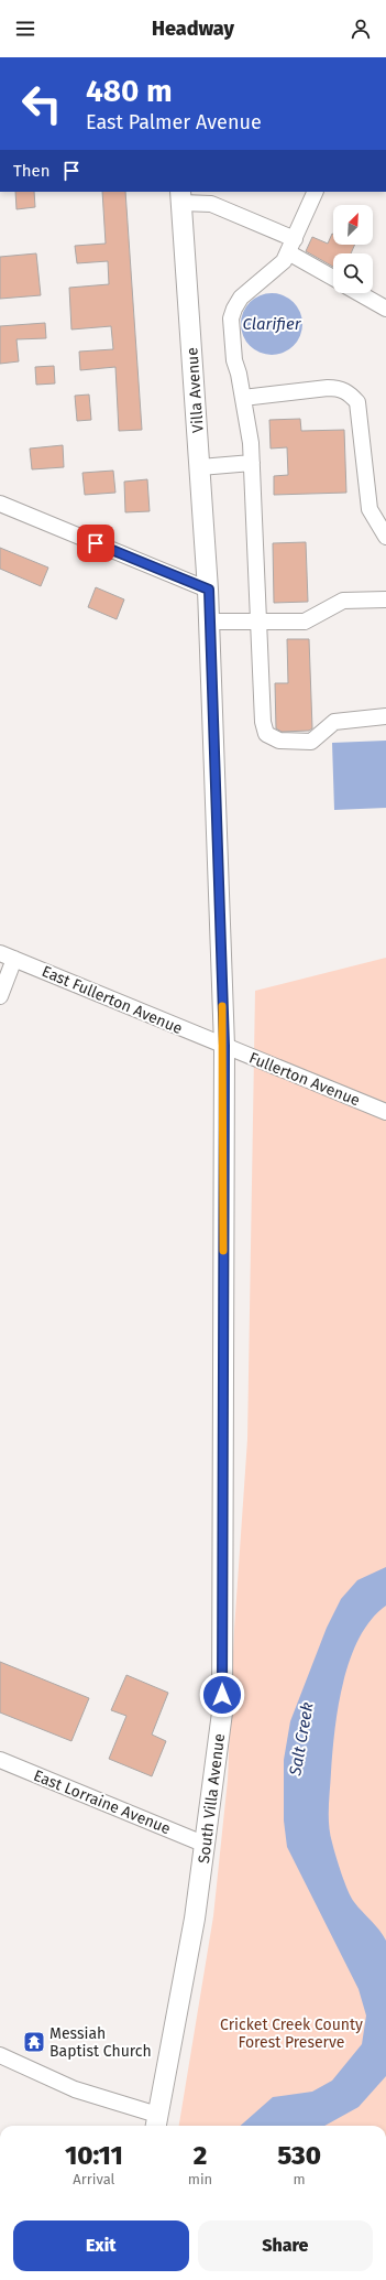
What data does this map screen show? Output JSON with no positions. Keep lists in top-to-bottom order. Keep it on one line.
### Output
{"streets":{"main road":["Villa Avenue","South Villa Avenue"],"street":["East Fullerton Avenue","Fullerton Avenue","East Lorraine Avenue"]},"crossings":[["Villa Avenue","South Villa Avenue"],["East Fullerton Avenue","Fullerton Avenue"],["East Fullerton Avenue","South Villa Avenue"],["Fullerton Avenue","South Villa Avenue"],["South Villa Avenue","East Lorraine Avenue"]],"water":["Clarifier","Salt Creek"],"parks":["Cricket Creek County Forest Preserve"],"places":{"temple":["Messiah Baptist Church"]},"north":"top right","page":{"header":"Headway","turn":["480 m","East Palmer Avenue"],"then":"Then","eta":["10:11","Arrival","2","min","530","m"],"buttons":["Exit","Share"]}}
